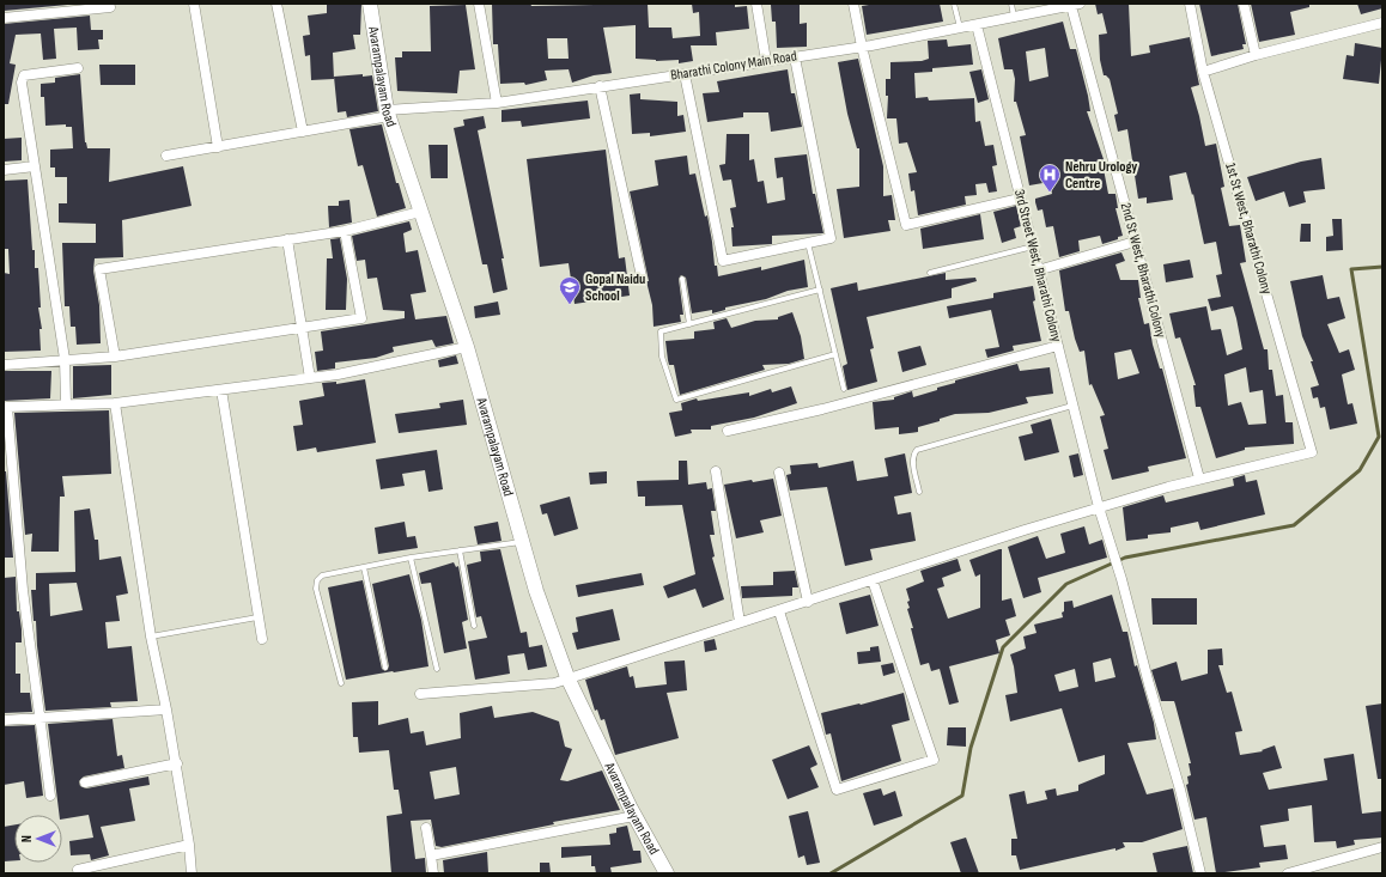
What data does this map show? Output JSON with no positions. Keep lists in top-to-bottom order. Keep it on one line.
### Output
{"streets":{"street":["Bharathi Colony Main Road","Avarampalayam Road","1st St West, Bharathi Colony","3rd Street West, Bharathi Colony","2nd St West, Bharathi Colony"]},"crossings":[["Bharathi Colony Main Road","Avarampalayam Road"],["Bharathi Colony Main Road","3rd Street West, Bharathi Colony"],["Bharathi Colony Main Road","2nd St West, Bharathi Colony"],["1st St West, Bharathi Colony","2nd St West, Bharathi Colony"]],"places":{"hospital":["Nehru Urology Centre"],"school or university":["Gopal Naidu School"]},"north":"left"}
